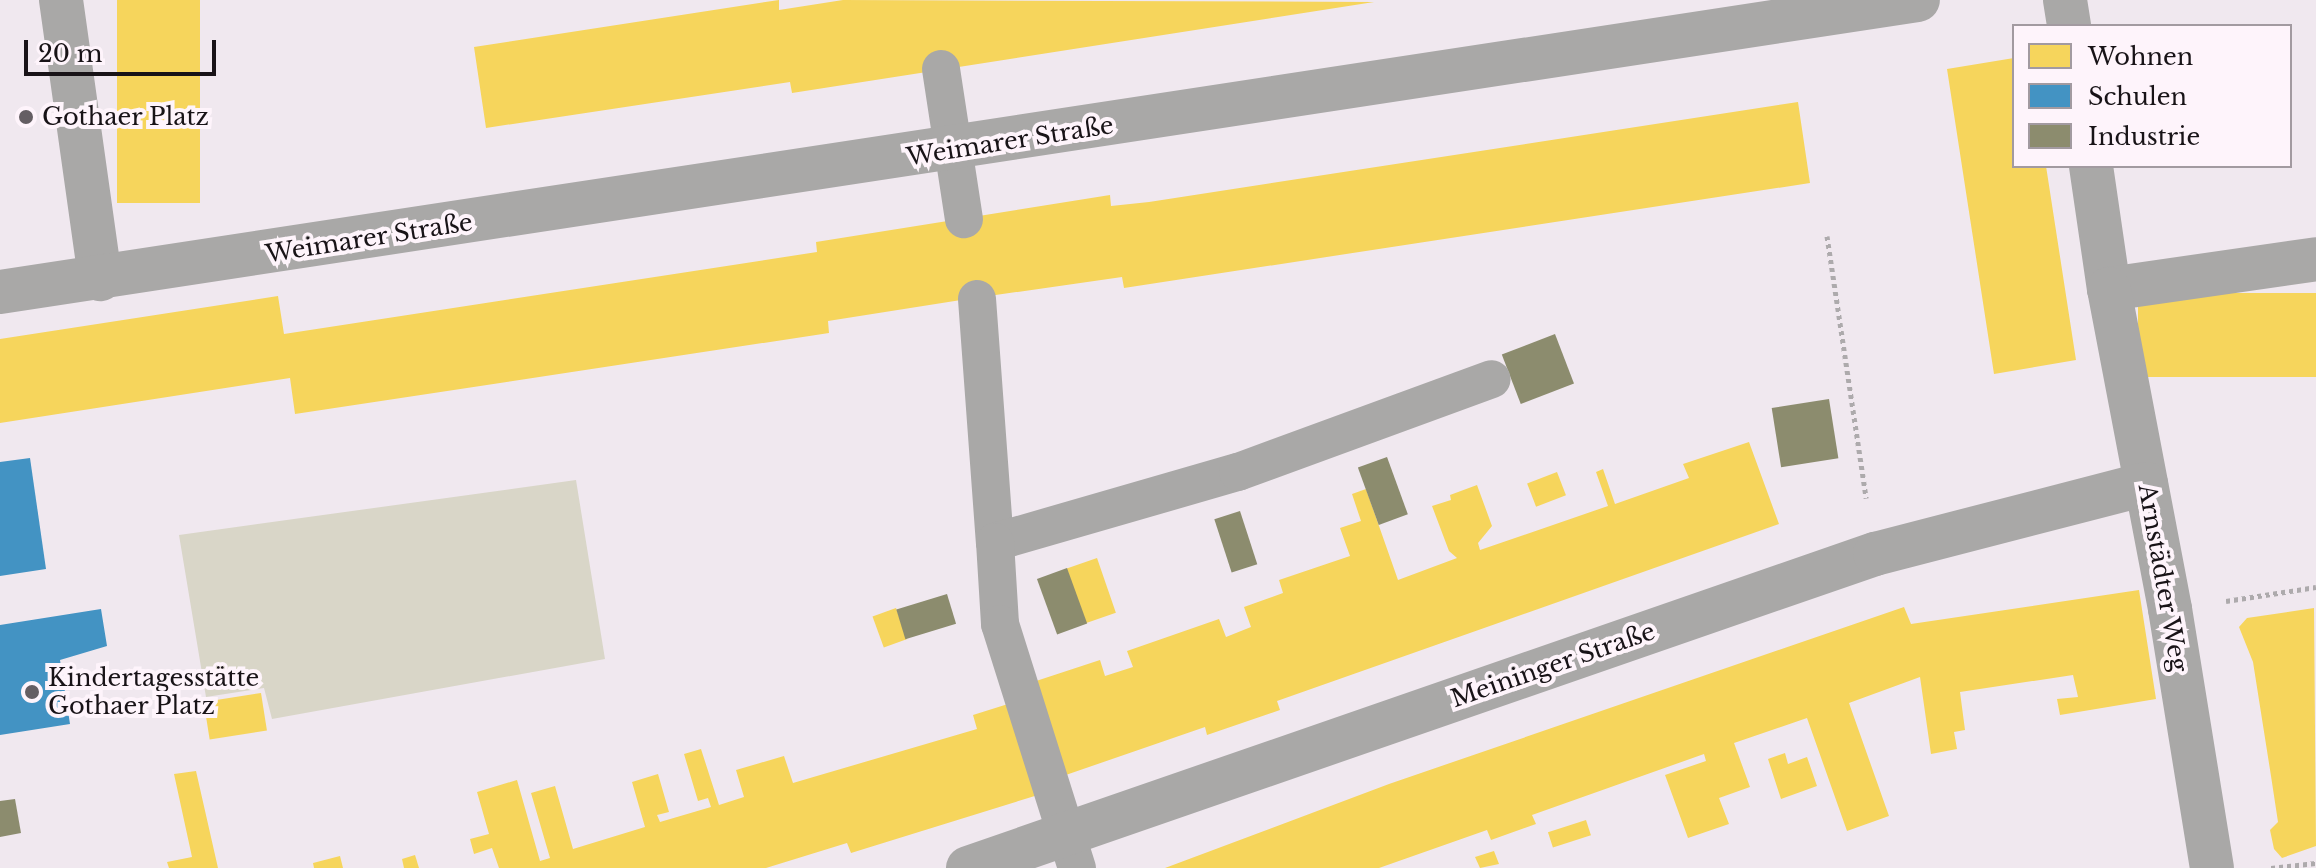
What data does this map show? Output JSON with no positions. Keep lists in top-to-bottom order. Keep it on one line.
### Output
{"streets":{"street":["Weimarer Straße","Arnstädter Weg","Meininger Straße"]},"crossings":[["Arnstädter Weg","Meininger Straße"]],"places":["Gothaer Platz","Kindertagesstätte Gothaer Platz"],"legend":["Wohnen","Schulen","Industrie"],"scale_bar":"20 m"}
